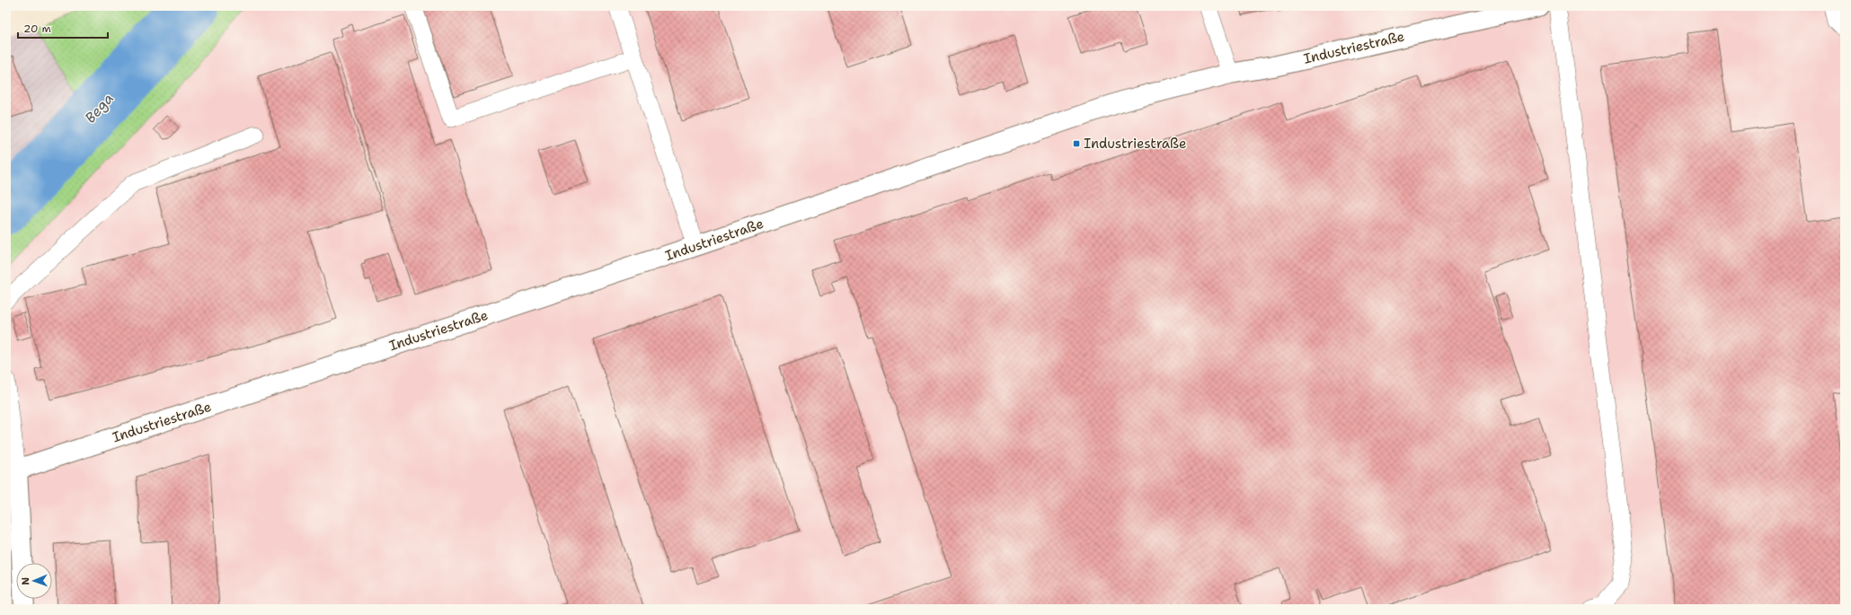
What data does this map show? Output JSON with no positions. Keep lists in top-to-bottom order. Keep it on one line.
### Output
{"streets":{"street":["Industriestraße"]},"water":["Bega"],"places":{"transit":["Industriestraße"]},"scale_bar":"20 m","north":"left"}
